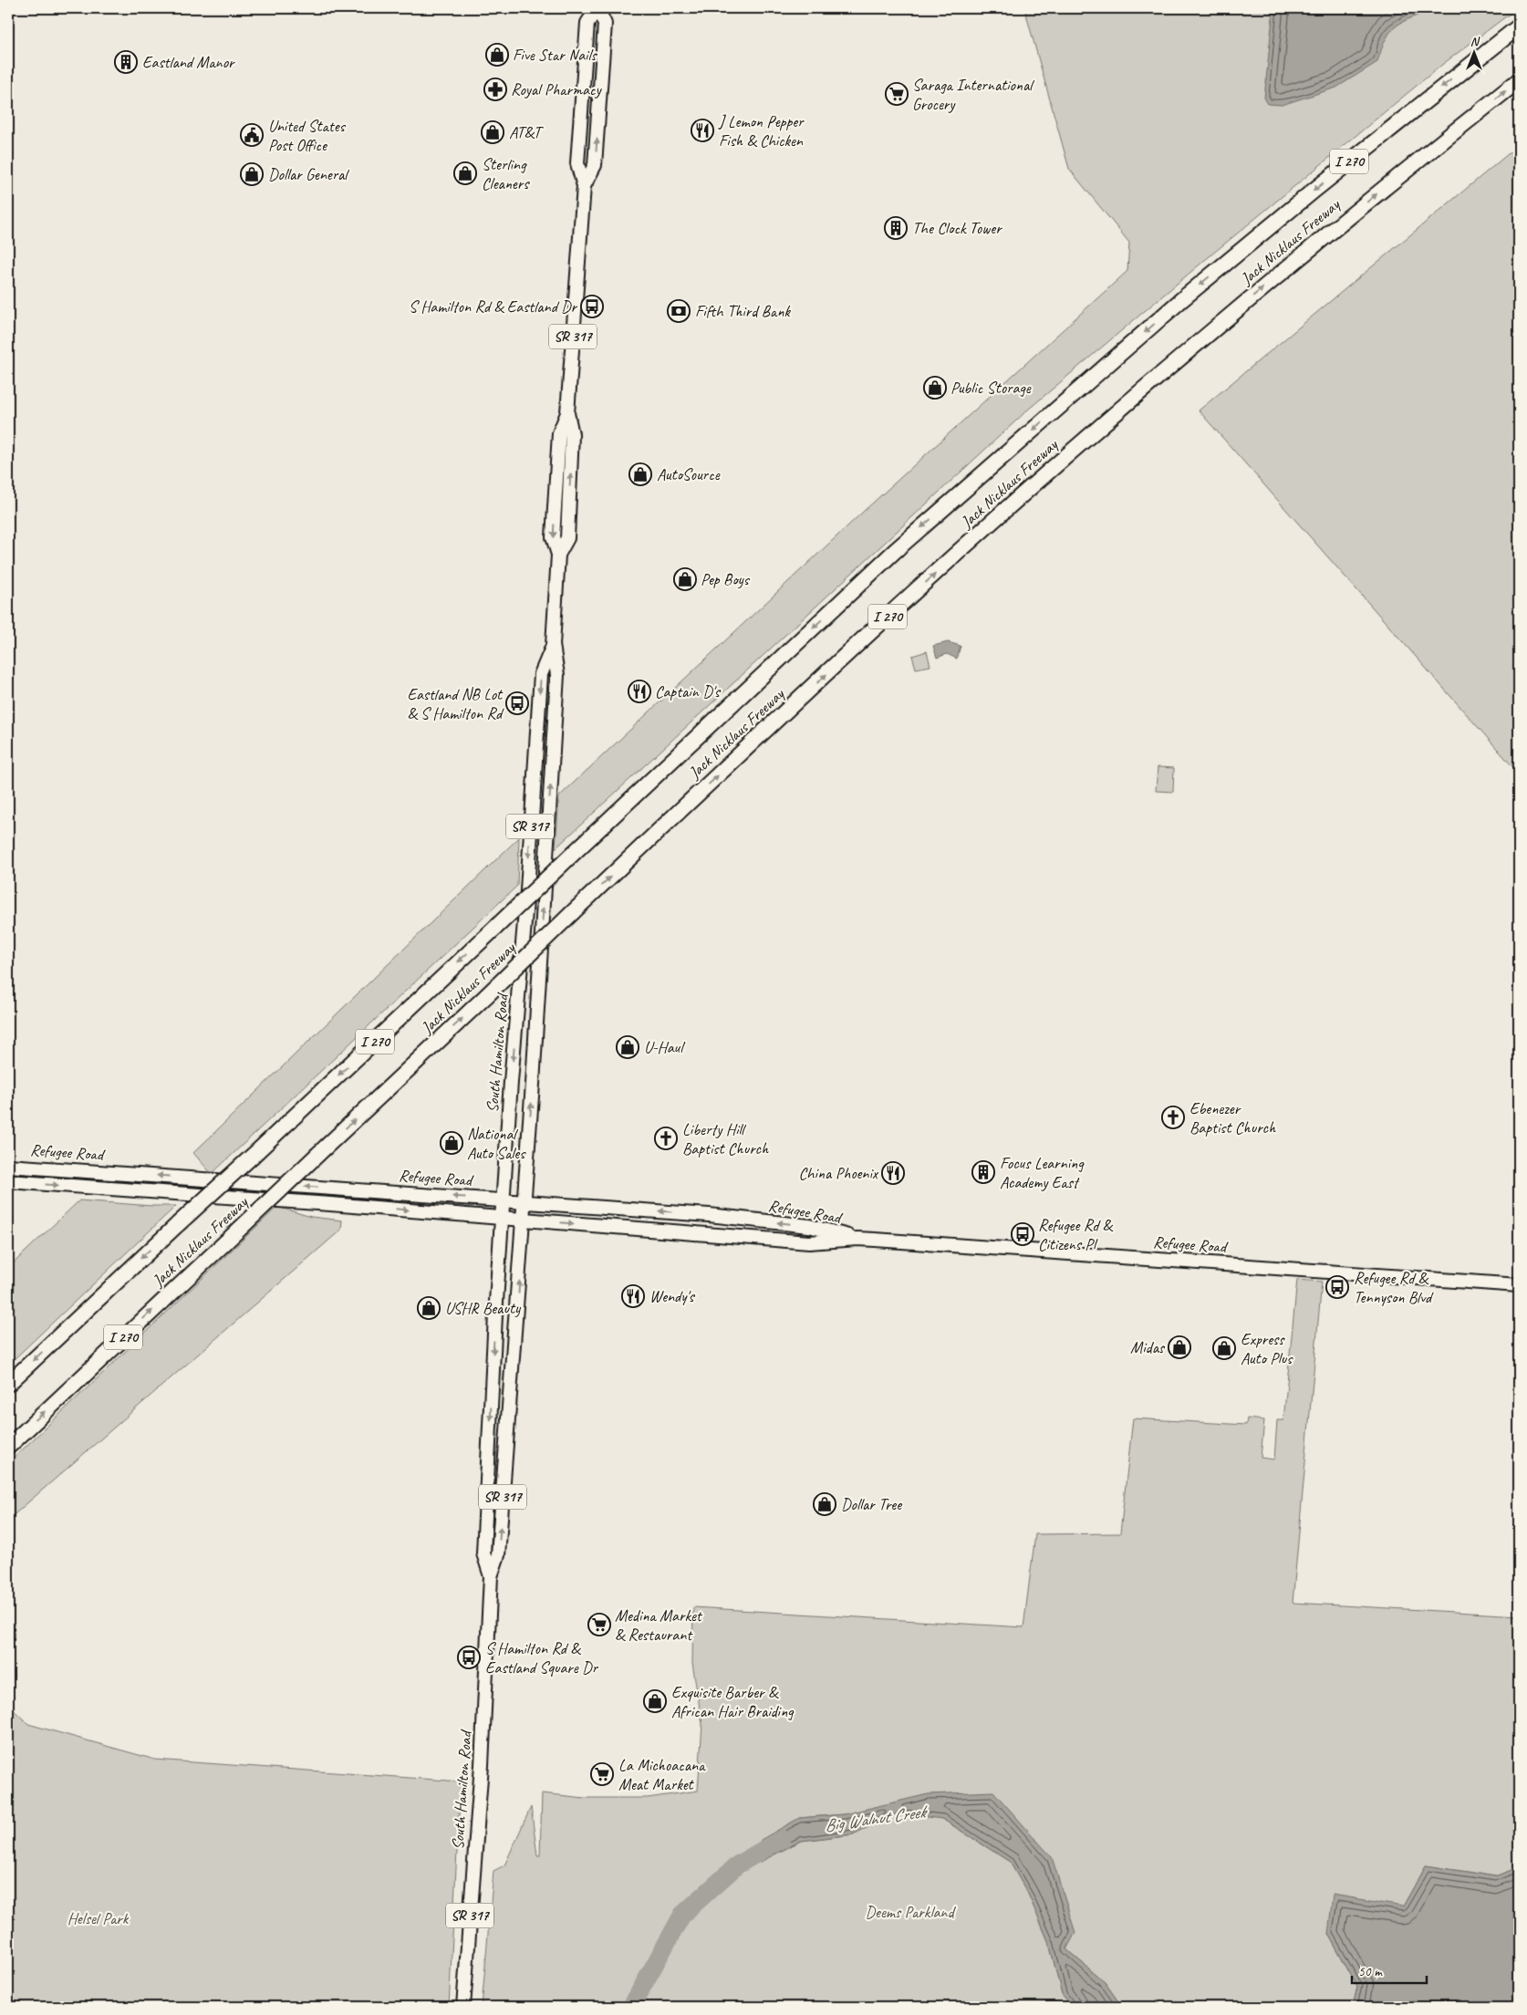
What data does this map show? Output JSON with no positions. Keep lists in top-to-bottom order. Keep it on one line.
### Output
{"streets":{"highway":["I 270","Jack Nicklaus Freeway"],"main road":["SR 317","South Hamilton Road","Refugee Road"]},"crossings":[["South Hamilton Road","Refugee Road"]],"water":["Big Walnut Creek"],"parks":["Deems Parkland","Helsel Park"],"places":{"shop":["Five Star Nails","AT&T","Sterling Cleaners","Dollar General","Public Storage","AutoSource","Pep Boys","U-Haul","National Auto Sales","USHR Beauty","Midas","Express Auto Plus","Dollar Tree","Exquisite Barber & African Hair Braiding"],"building":["Eastland Manor","The Clock Tower","Focus Learning Academy East"],"pharmacy":["Royal Pharmacy"],"supermarket":["Saraga International Grocery","Medina Market & Restaurant","La Michoacana Meat Market"],"restaurant":["J Lemon Pepper Fish & Chicken","Captain D's","China Phoenix","Wendy's"],"public building":["United States Post Office"],"bus stop":["S Hamilton Rd & Eastland Dr","Eastland NB Lot & S Hamilton Rd","Refugee Rd & Citizens Pl","Refugee Rd & Tennyson Blvd","S Hamilton Rd & Eastland Square Dr"],"bank":["Fifth Third Bank"],"church":["Ebenezer Baptist Church","Liberty Hill Baptist Church"]},"scale_bar":"50 m","north":"top"}
